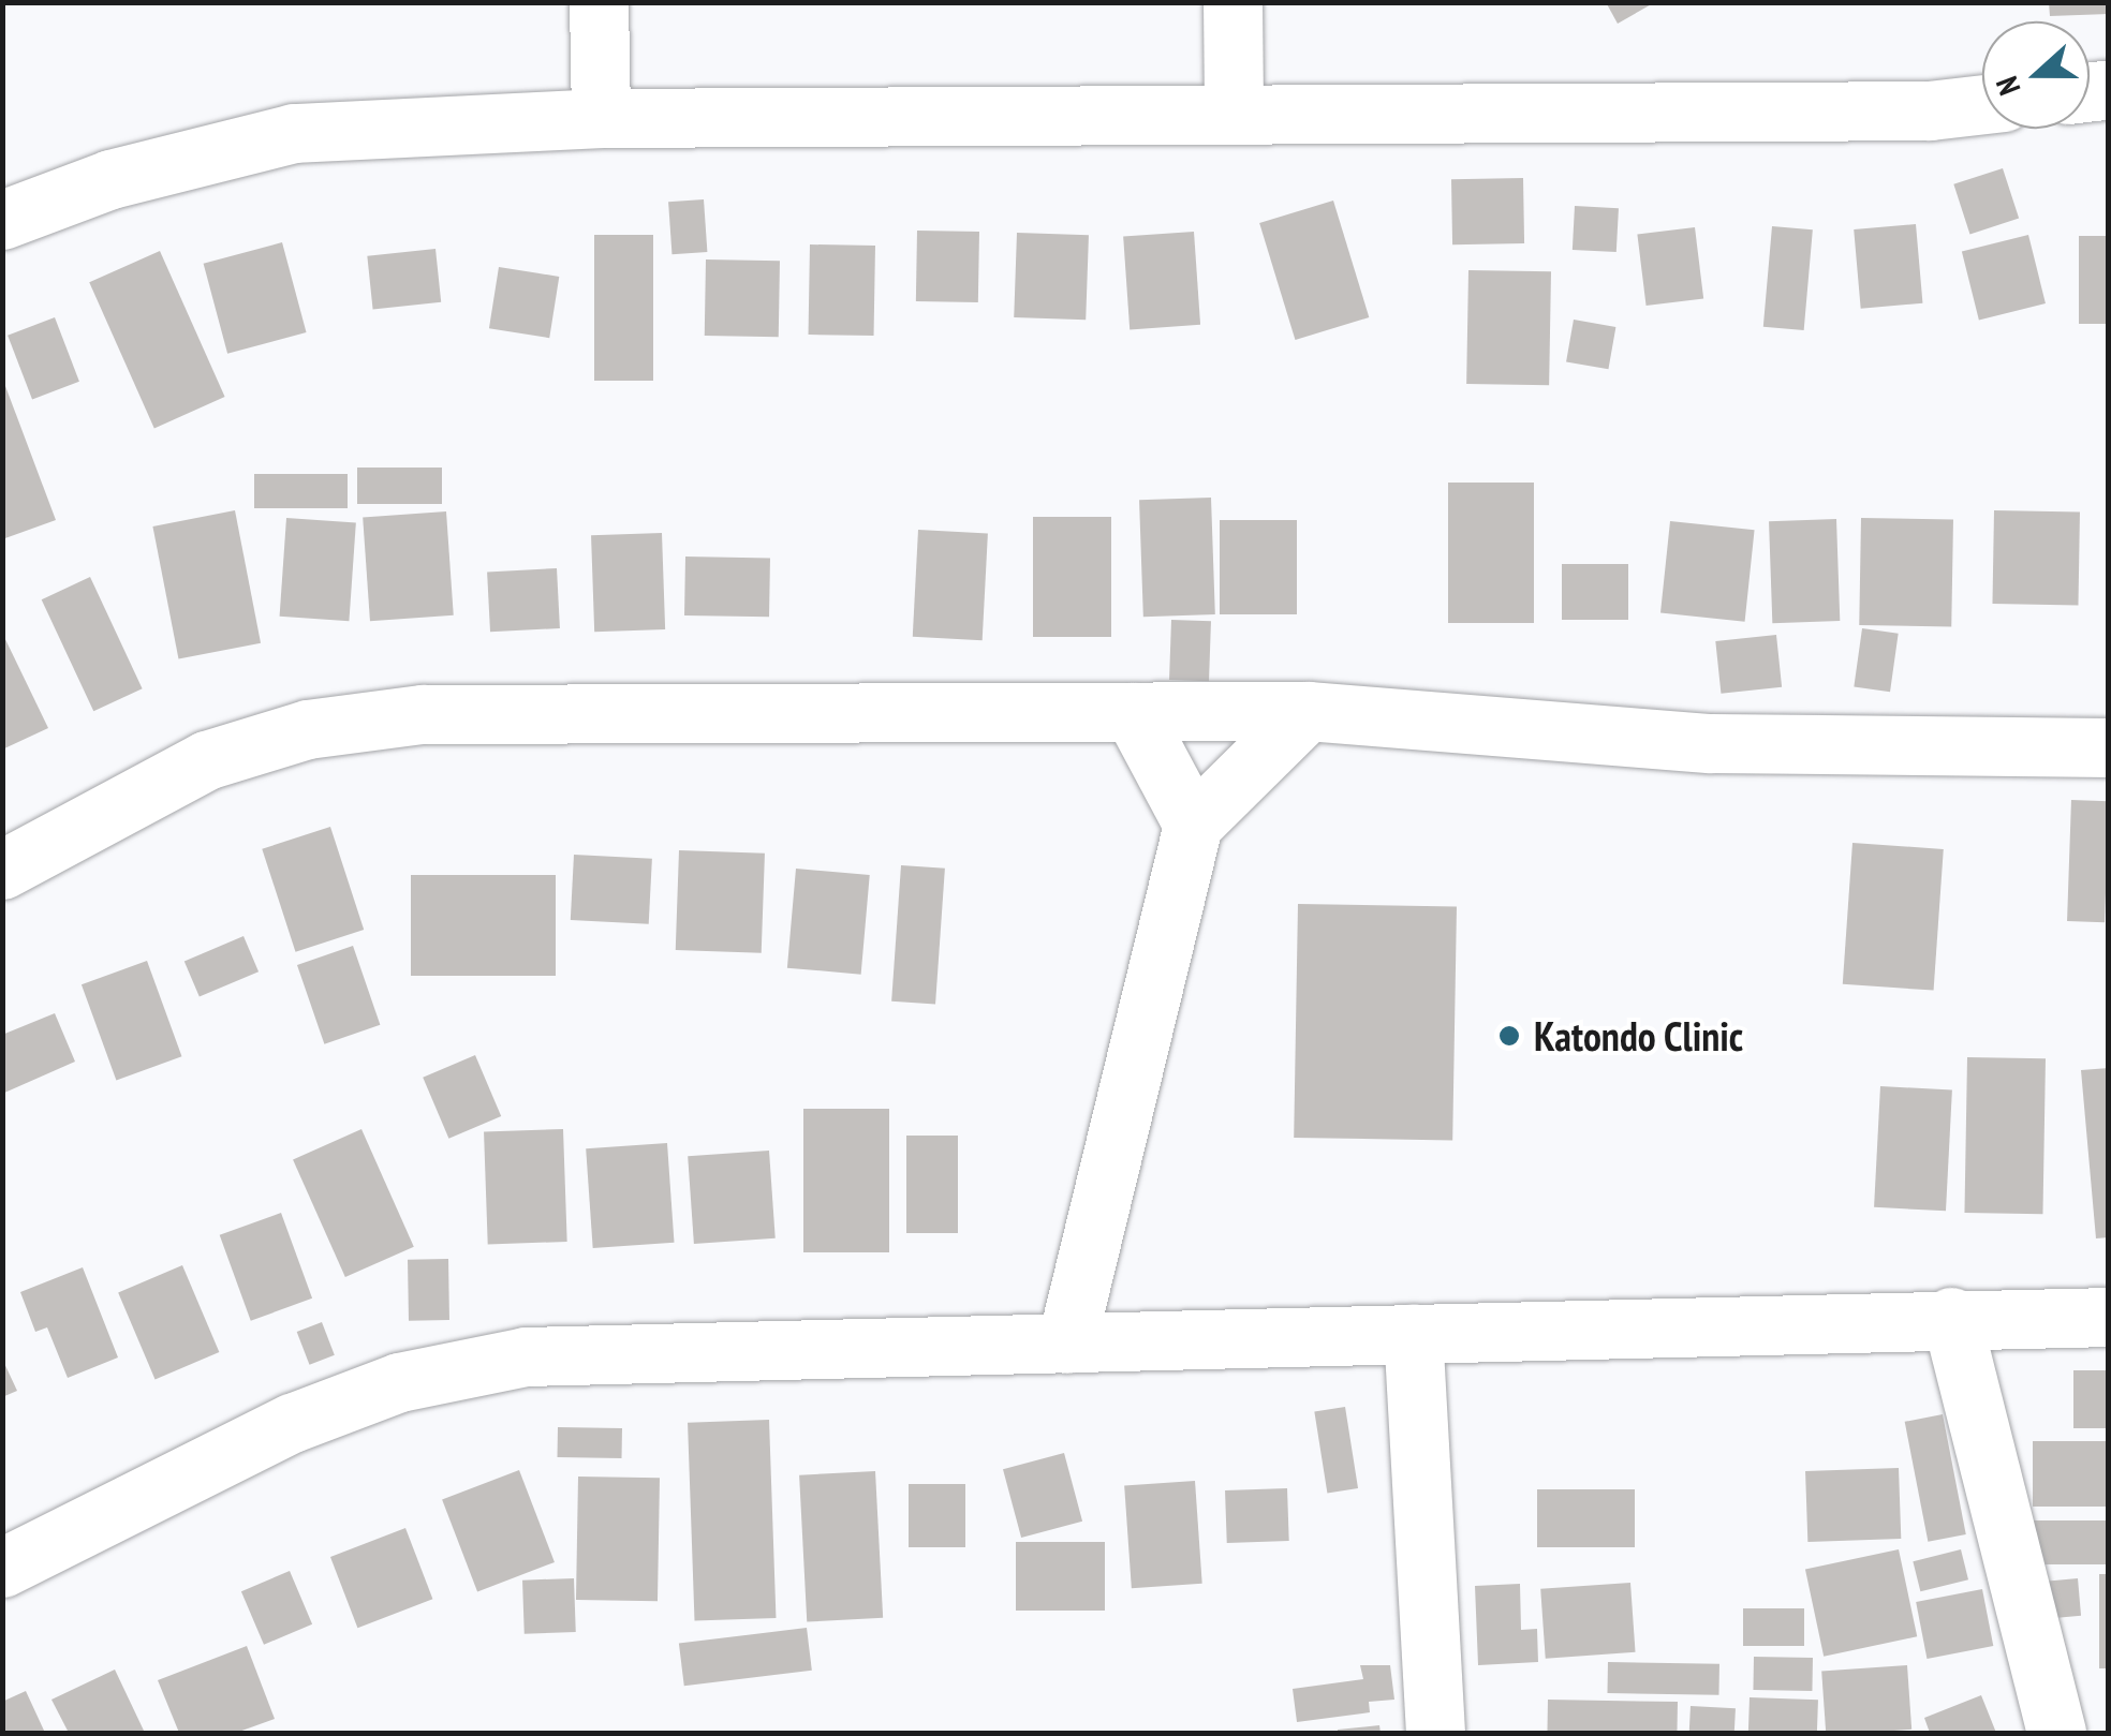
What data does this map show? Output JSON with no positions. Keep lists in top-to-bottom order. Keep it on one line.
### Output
{"places":["Katondo Clinic"],"north":"left"}
